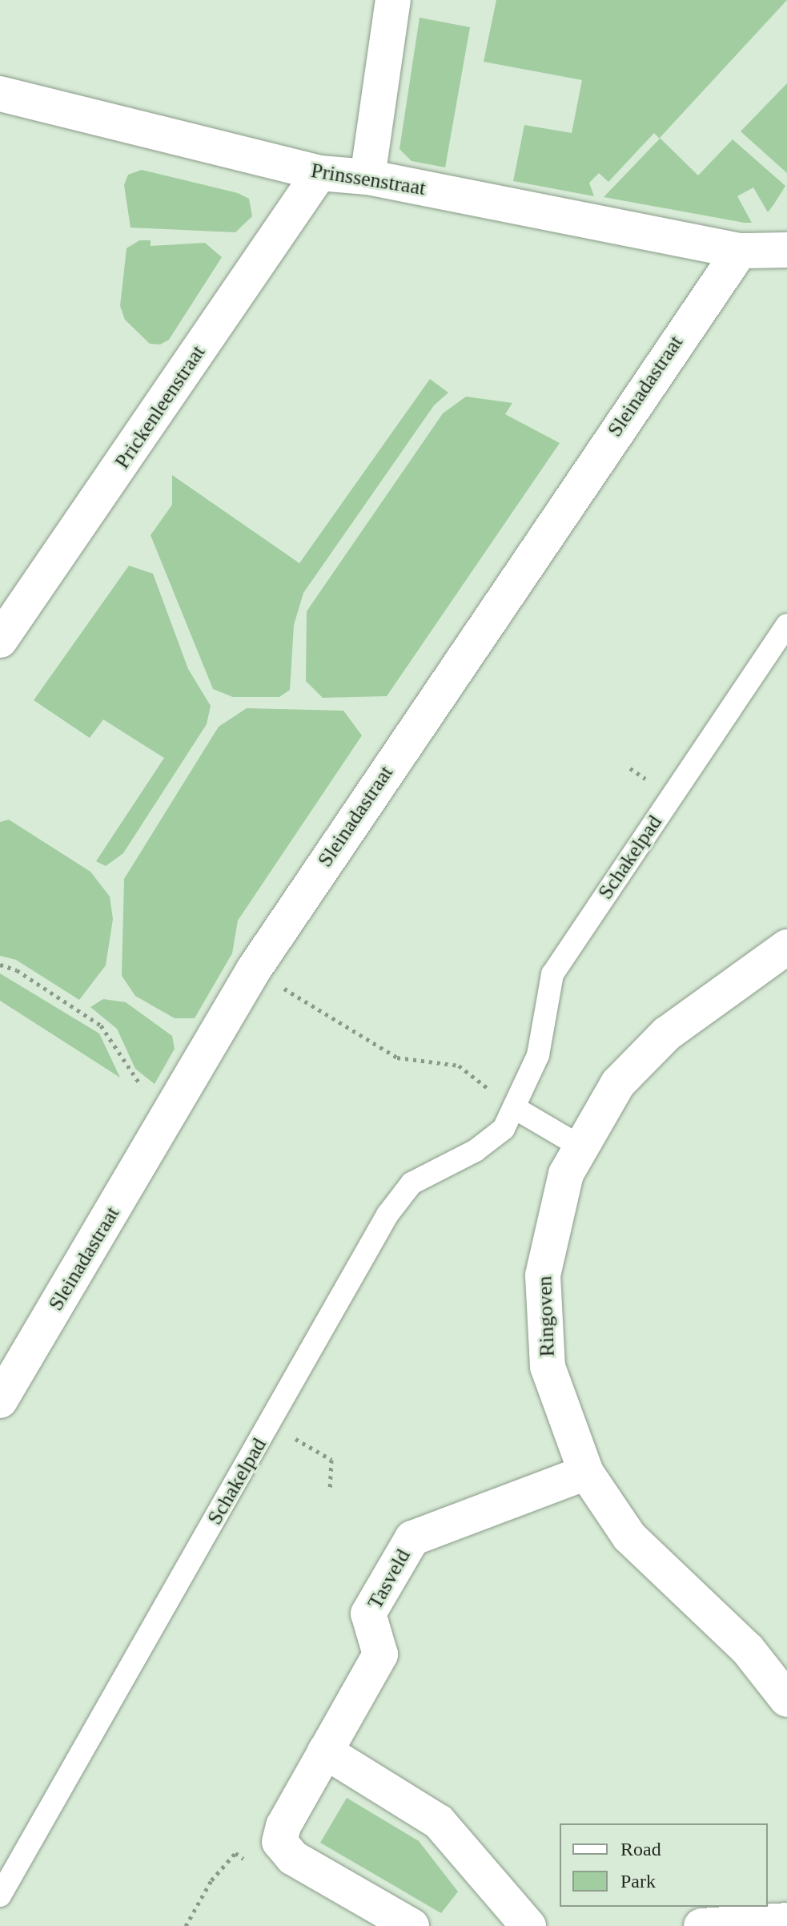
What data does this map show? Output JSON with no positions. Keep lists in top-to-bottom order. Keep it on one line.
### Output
{"streets":{"street":["Prinssenstraat","Sleinadastraat","Prickenleenstraat","Ringoven","Tasveld"],"lane":["Schakelpad"]},"crossings":[["Prinssenstraat","Sleinadastraat"],["Prinssenstraat","Prickenleenstraat"],["Ringoven","Tasveld"]],"legend":["Road","Park"]}
